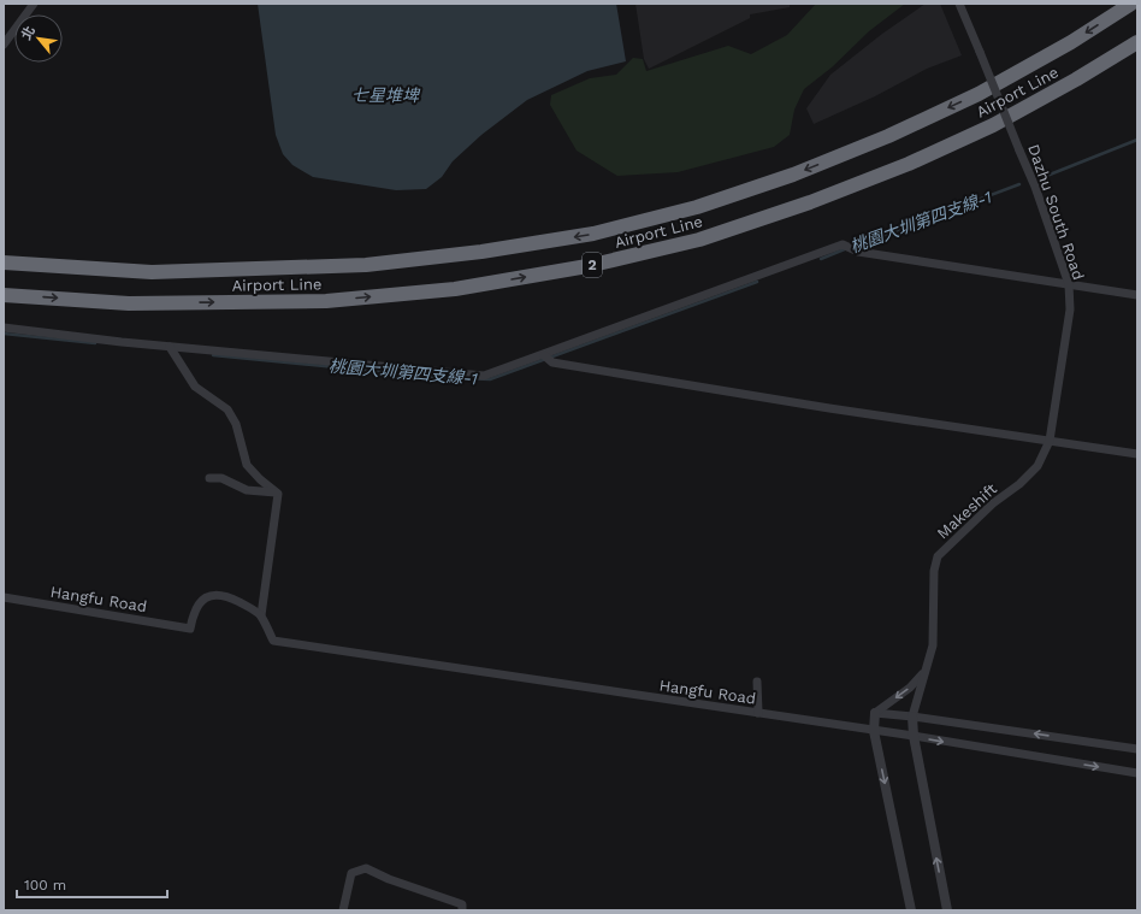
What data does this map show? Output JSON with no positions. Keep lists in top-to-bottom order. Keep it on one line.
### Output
{"streets":{"highway":["Airport Line","2"],"street":["Dazhu South Road","Makeshift","Hangfu Road"]},"crossings":[["Dazhu South Road","Makeshift"]],"water":["七星堆埤","桃園大圳第四支線-1"],"scale_bar":"100 m","north":"top left"}
